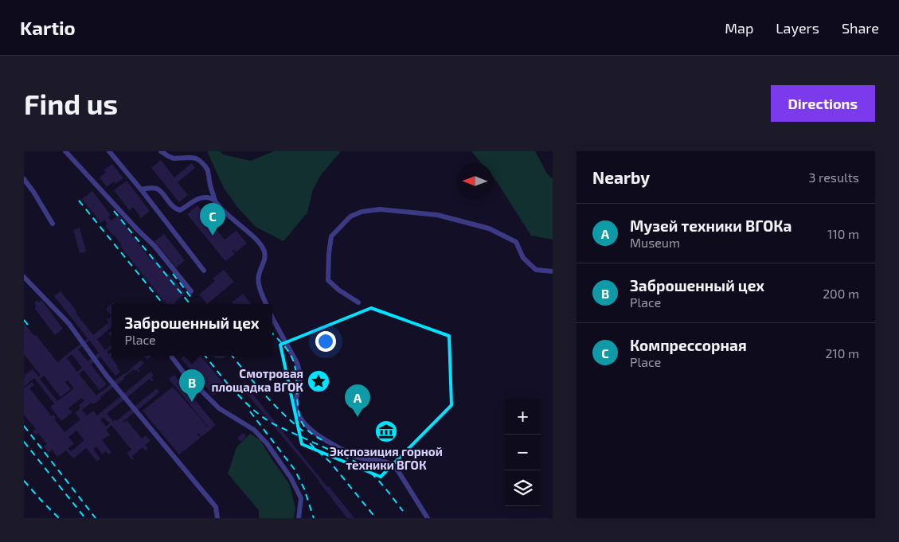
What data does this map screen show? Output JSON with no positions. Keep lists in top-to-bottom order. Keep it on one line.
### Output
{"places":{"place":["Смотровая площадка ВГОК"],"museum":["Экспозиция горной техники ВГОК"]},"north":"left","page":{"header":"Kartio","nav":["Map","Layers","Share"],"buttons":"Directions","title":"Find us","heading":["Nearby","3 results"],"pins":["C","B","A"],"list":[{"mark":"A","name":"Музей техники ВГОКа","note":"Museum","value":"110 m"},{"mark":"B","name":"Заброшенный цех","note":"Place","value":"200 m"},{"mark":"C","name":"Компрессорная","note":"Place","value":"210 m"}],"popup":["Заброшенный цех","Place"],"map_buttons":["+","−"]}}
